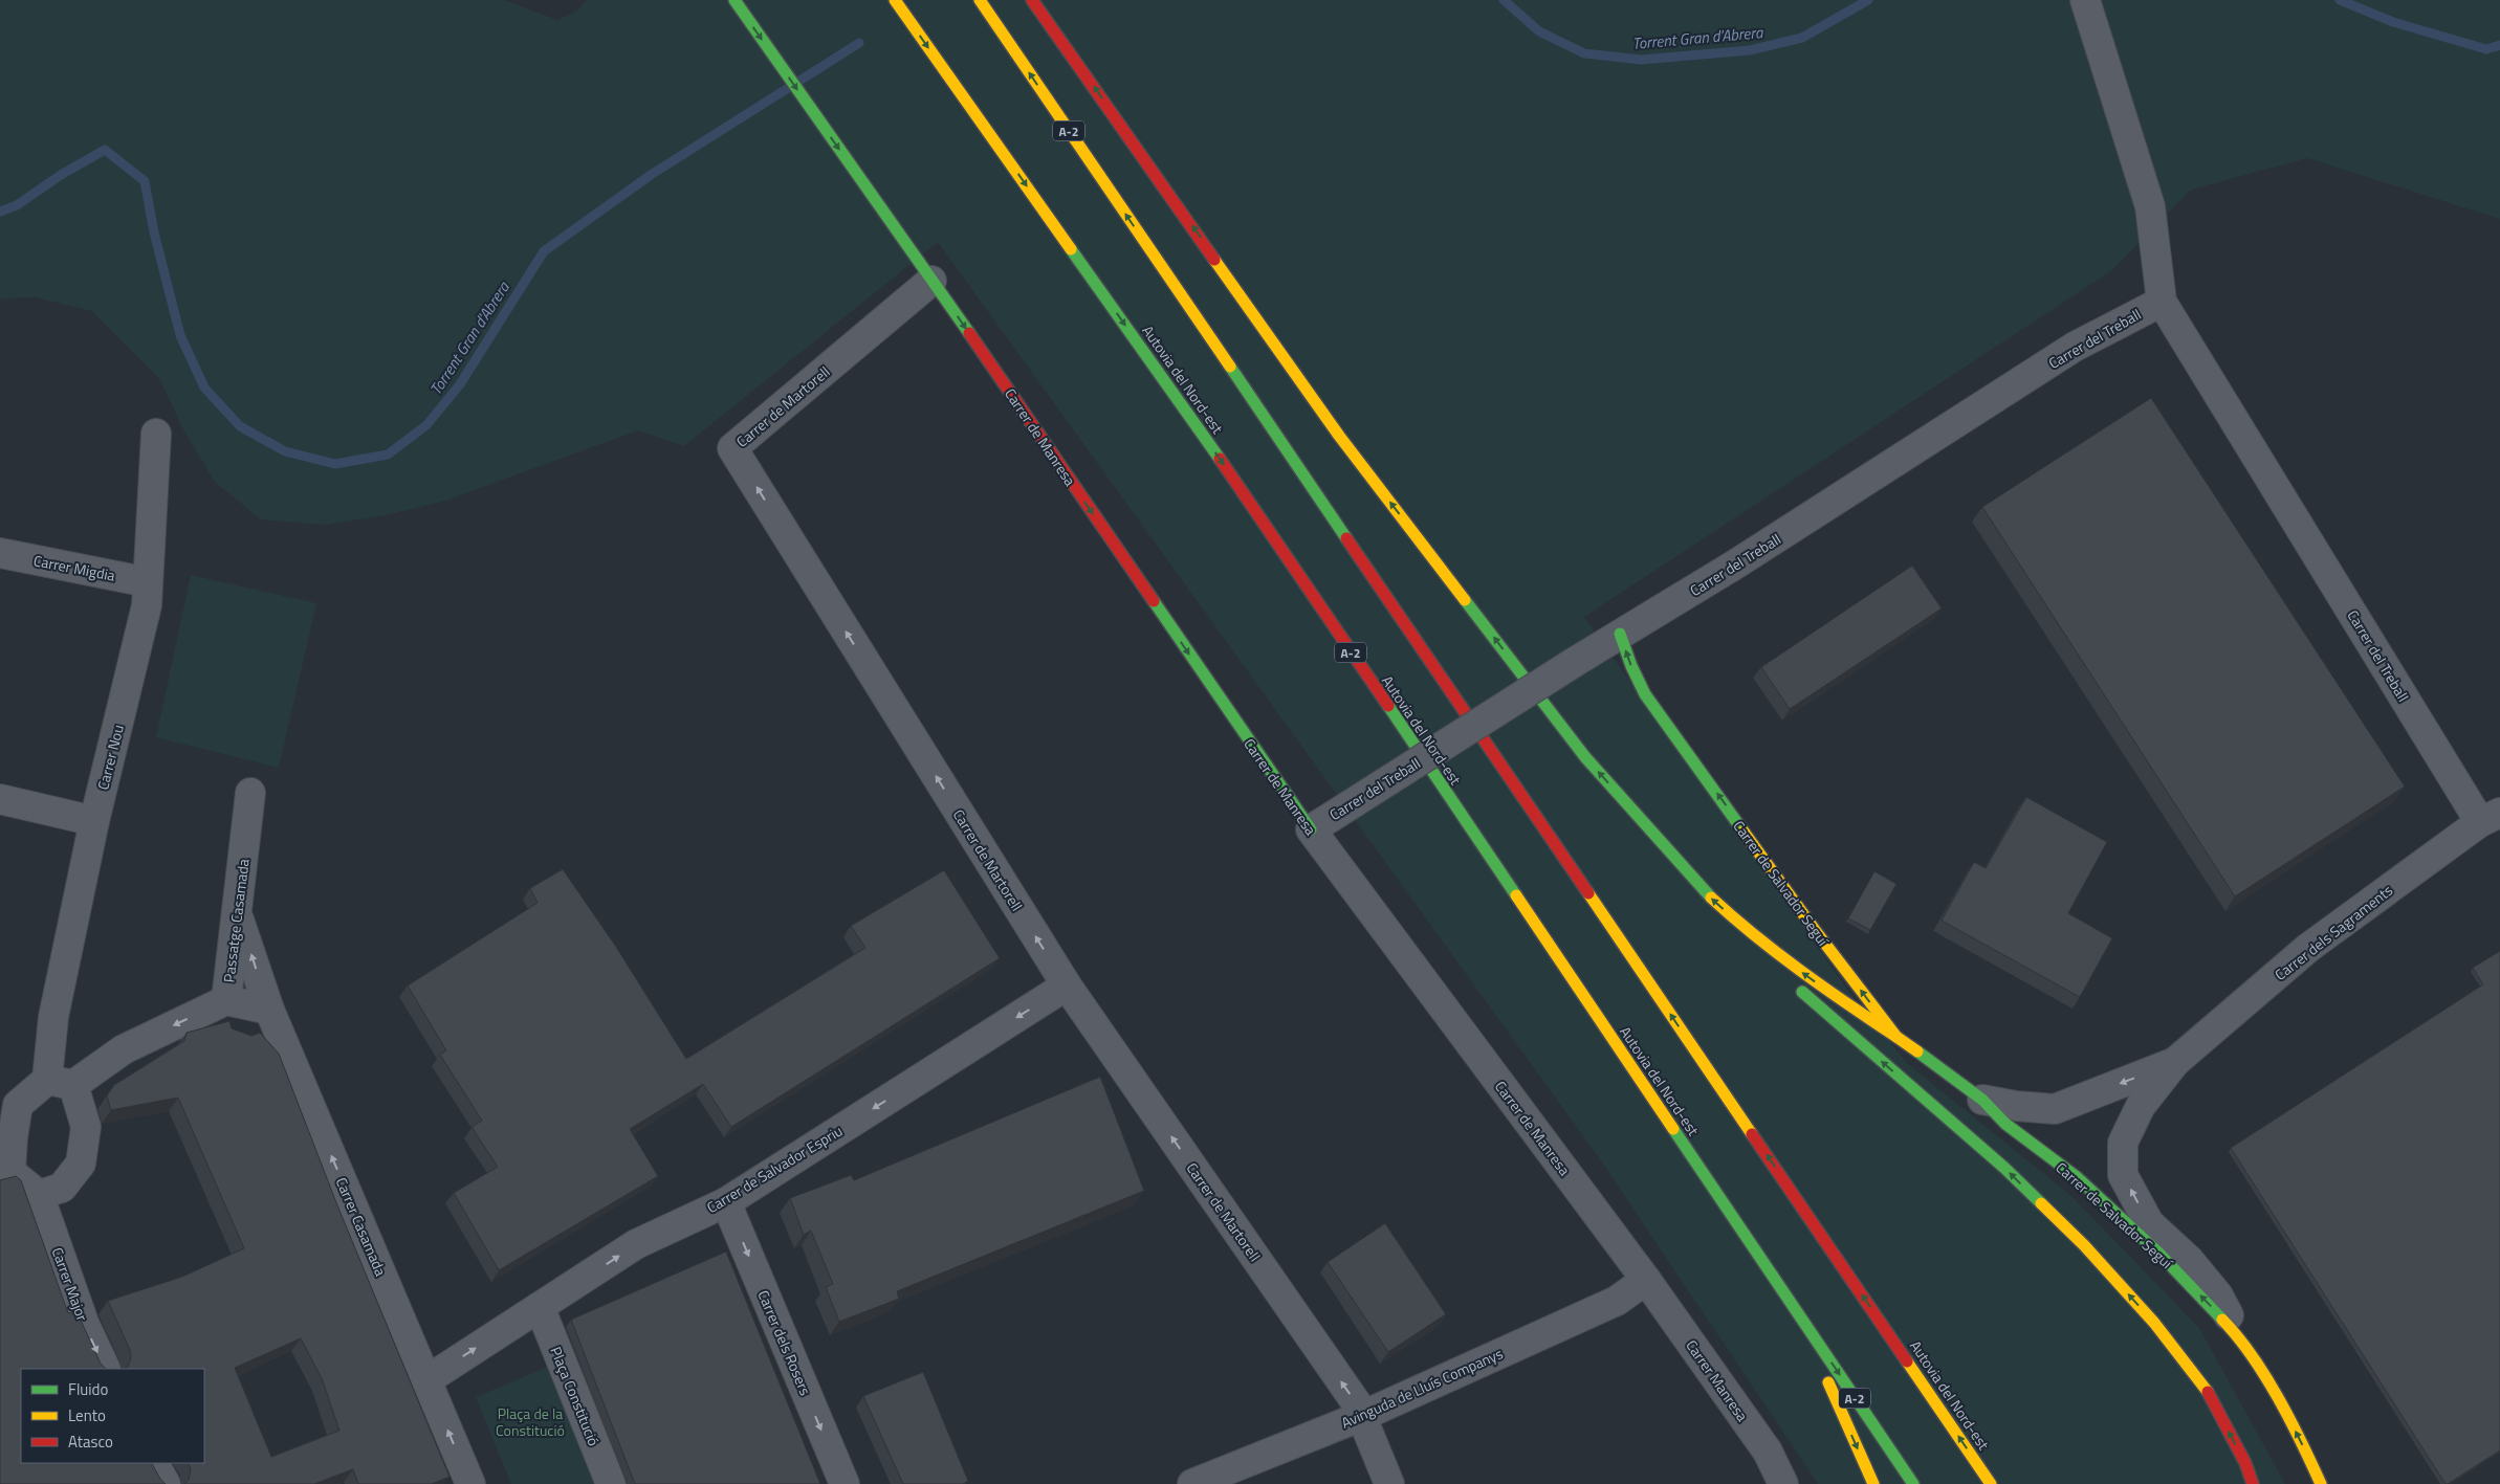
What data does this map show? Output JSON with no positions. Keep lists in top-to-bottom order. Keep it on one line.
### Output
{"streets":{"main road":["A-2","Autovia del Nord-est","Carrer de Manresa","Carrer de Salvador Seguí"],"street":["Carrer del Treball","Carrer de Martorell","Carrer Migdia","Carrer Nou","Passatge Casamada","Carrer dels Sagraments","Carrer de Salvador Espriu","Carrer Casamada","Carrer Major","Carrer dels Rosers","Carrer Manresa","Avinguda de Lluís Companys","Plaça Constitució"]},"crossings":[["Carrer del Treball","Carrer de Manresa"],["Carrer del Treball","Carrer de Salvador Seguí"],["Carrer del Treball","Carrer dels Sagraments"],["Carrer de Martorell","Carrer de Manresa"],["Carrer de Martorell","Carrer de Salvador Espriu"],["Carrer de Martorell","Avinguda de Lluís Companys"],["Carrer de Manresa","Carrer Manresa"],["Carrer de Manresa","Avinguda de Lluís Companys"],["Carrer Migdia","Carrer Nou"],["Carrer Nou","Passatge Casamada"],["Carrer Nou","Carrer Major"],["Carrer de Salvador Seguí","Carrer dels Sagraments"],["Passatge Casamada","Carrer Casamada"],["Passatge Casamada","Carrer Major"],["Carrer de Salvador Espriu","Carrer Casamada"],["Carrer de Salvador Espriu","Carrer dels Rosers"],["Carrer de Salvador Espriu","Plaça Constitució"],["Carrer Manresa","Avinguda de Lluís Companys"]],"one_way":["Carrer de Martorell","Carrer de Manresa","Passatge Casamada","Carrer Casamada","Carrer Major","Carrer dels Rosers"],"water":["Torrent Gran d'Abrera"],"parks":["Plaça de la Constitució"],"legend":["Fluido","Lento","Atasco"]}
